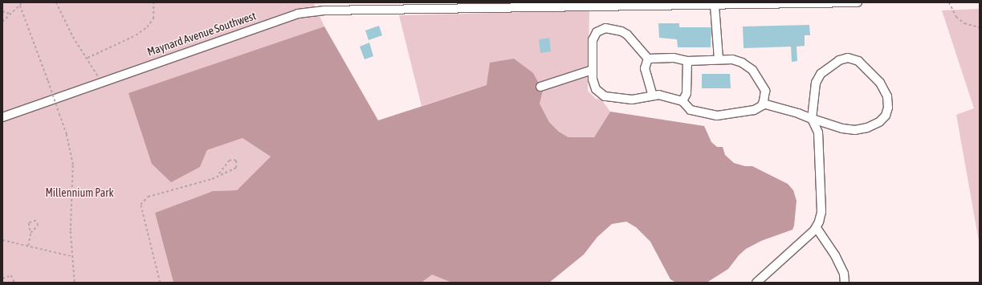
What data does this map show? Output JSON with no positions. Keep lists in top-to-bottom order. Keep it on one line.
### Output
{"streets":{"street":["Maynard Avenue Southwest"]},"parks":["Millennium Park"]}
